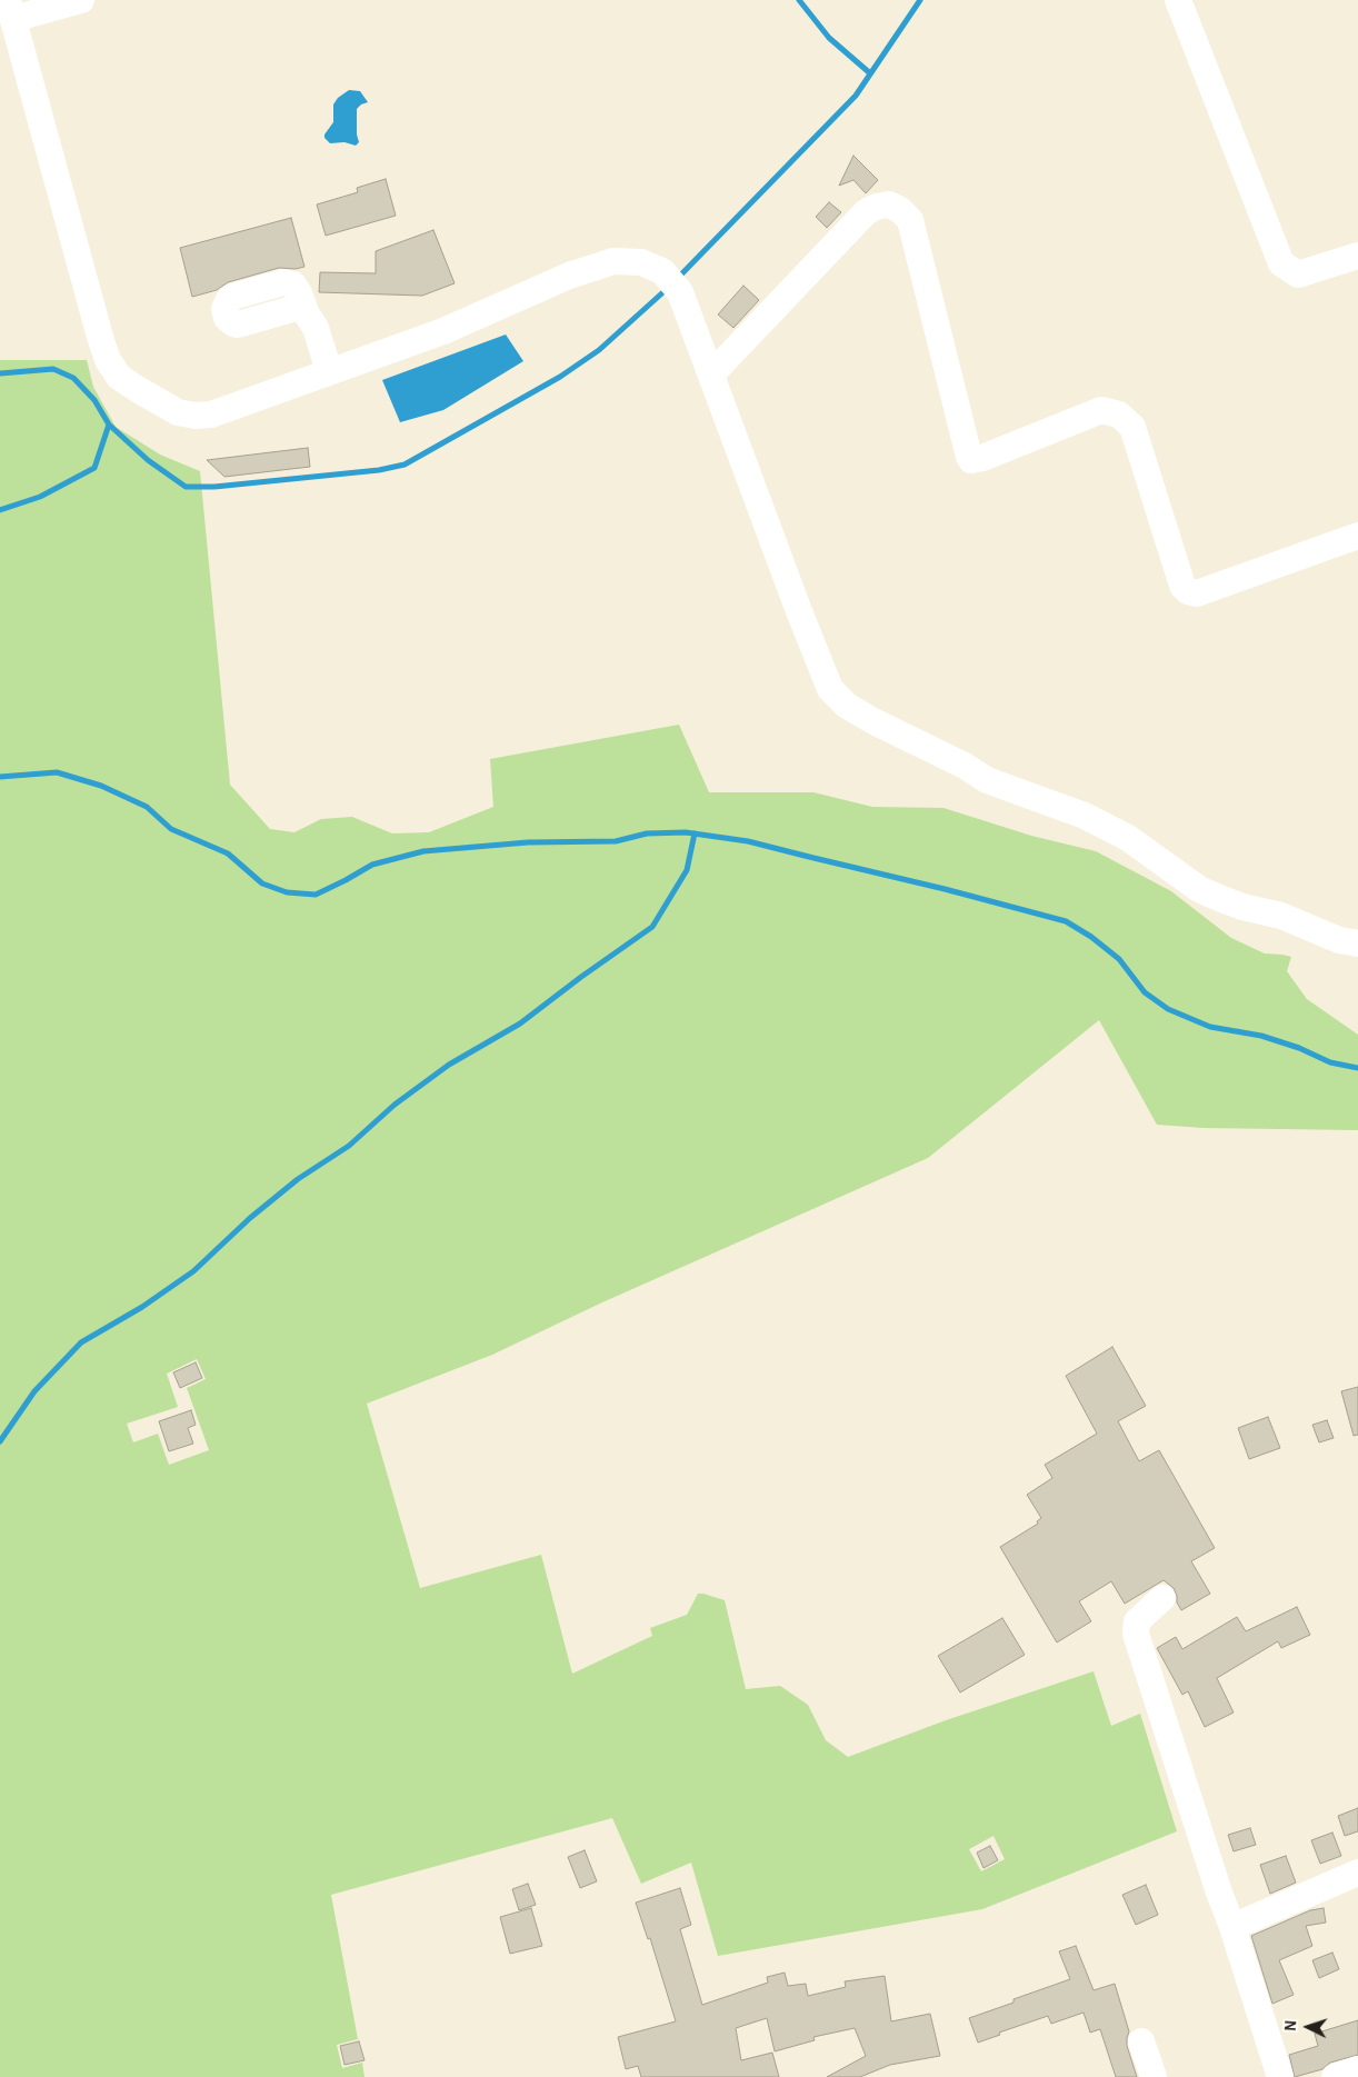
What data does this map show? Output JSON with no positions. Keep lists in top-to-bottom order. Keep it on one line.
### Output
{"north":"left"}
